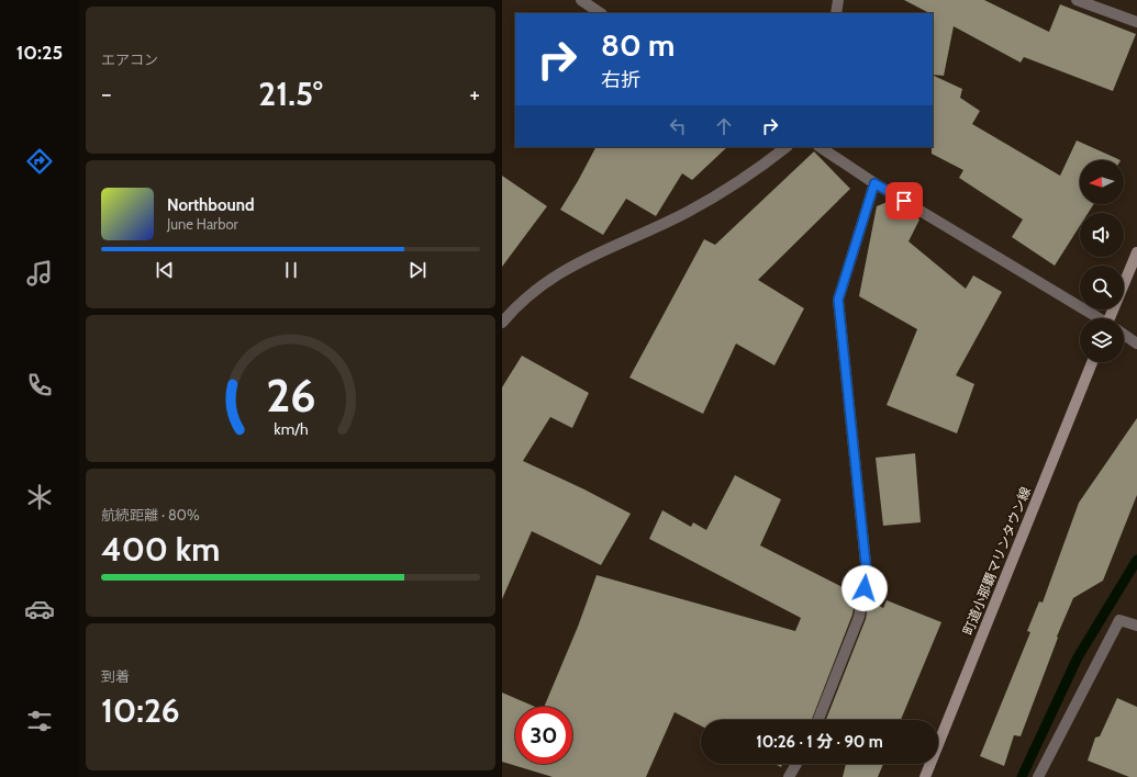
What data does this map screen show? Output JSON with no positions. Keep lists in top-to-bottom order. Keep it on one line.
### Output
{"streets":{"street":["町道小那覇マリンタウン線"]},"north":"left","page":{"tabs":"10:25","tile":["エアコン",["航続距離 · 80%","400 km"],["到着","10:26"]],"turn":["80 m","右折"],"heat":["−","21.5°","+"],"song":["Northbound","June Harbor"],"limit":"30","trip":"10:26 · 1 分 · 90 m","gauge":["26","km/h"]}}
